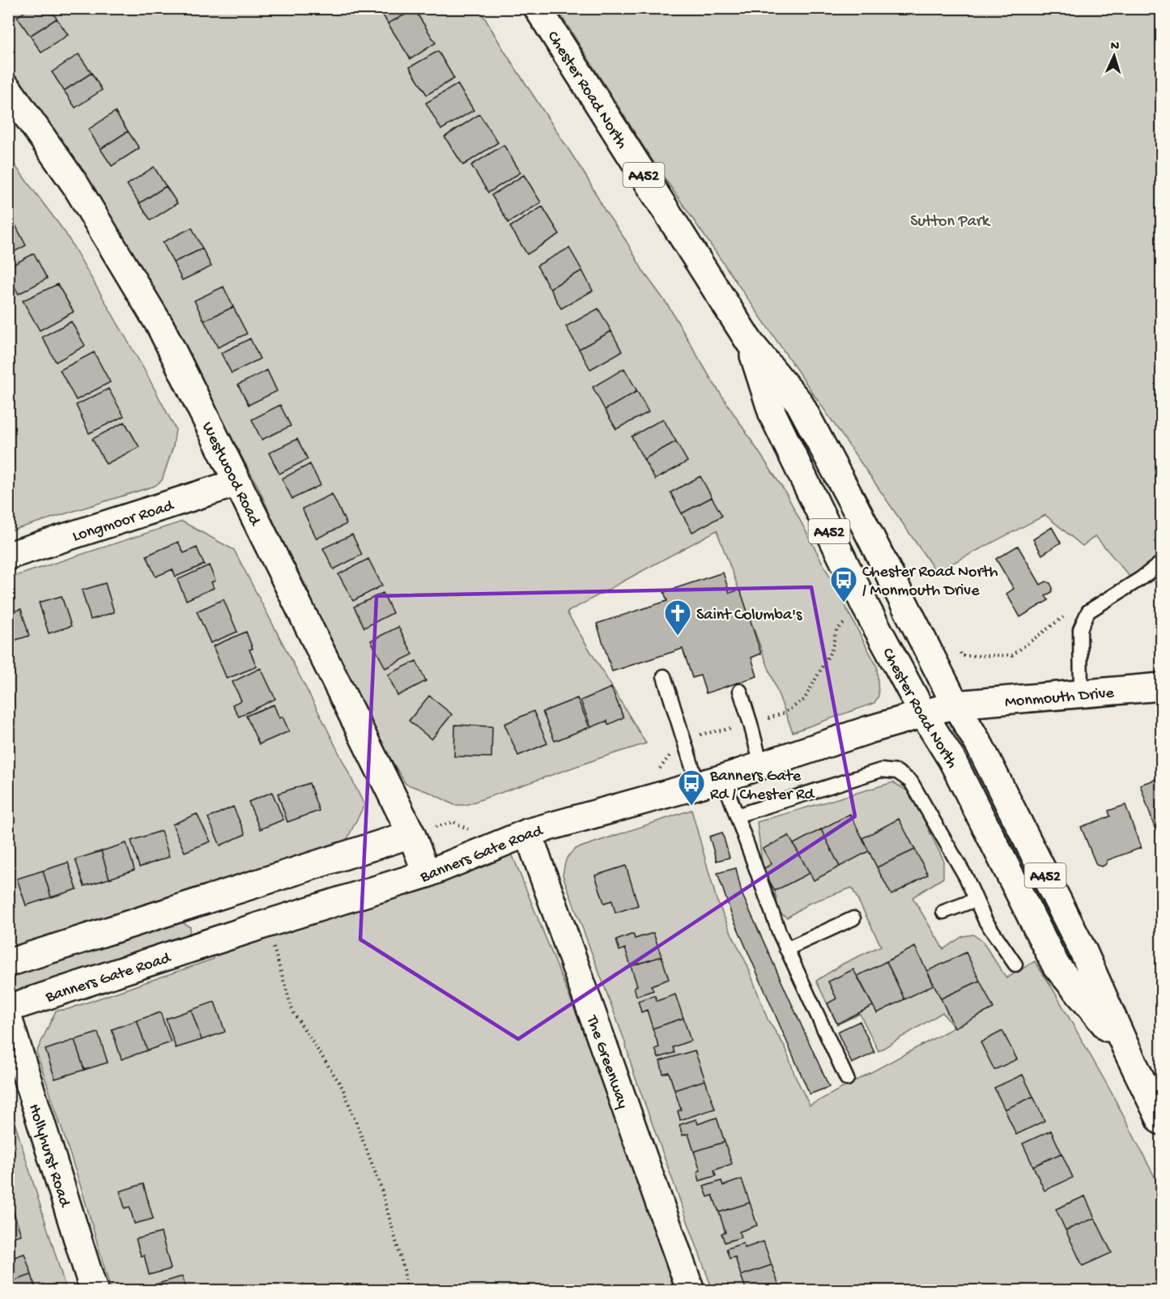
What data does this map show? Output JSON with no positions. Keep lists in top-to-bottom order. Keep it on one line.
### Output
{"streets":{"main road":["Chester Road North","A452","Westwood Road","Longmoor Road","Monmouth Drive","Banners Gate Road","The Greenway","Hollyhurst Road"]},"crossings":[["Chester Road North","Monmouth Drive"],["Chester Road North","Banners Gate Road"],["Westwood Road","Longmoor Road"],["Westwood Road","Banners Gate Road"],["Monmouth Drive","Banners Gate Road"],["Banners Gate Road","The Greenway"]],"parks":["Sutton Park"],"places":{"bus stop":["Chester Road North / Monmouth Drive","Banners Gate Rd / Chester Rd"],"church":["Saint Columba's"]},"north":"top"}
